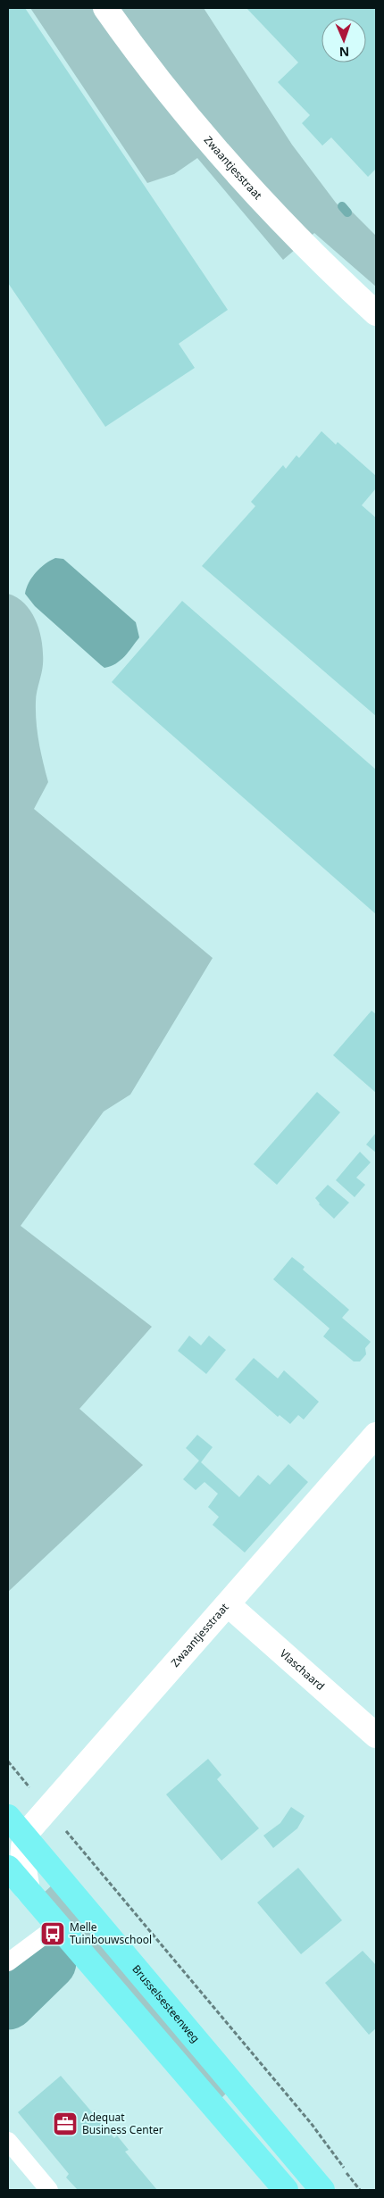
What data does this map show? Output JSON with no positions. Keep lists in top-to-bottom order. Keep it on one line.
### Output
{"streets":{"main road":["Brusselsesteenweg"],"street":["Zwaantjesstraat","Vlaschaard"]},"crossings":[["Zwaantjesstraat","Vlaschaard"],["Zwaantjesstraat","Brusselsesteenweg"]],"places":{"bus stop":["Melle Tuinbouwschool"],"office":["Adequat Business Center"]},"north":"bottom"}
